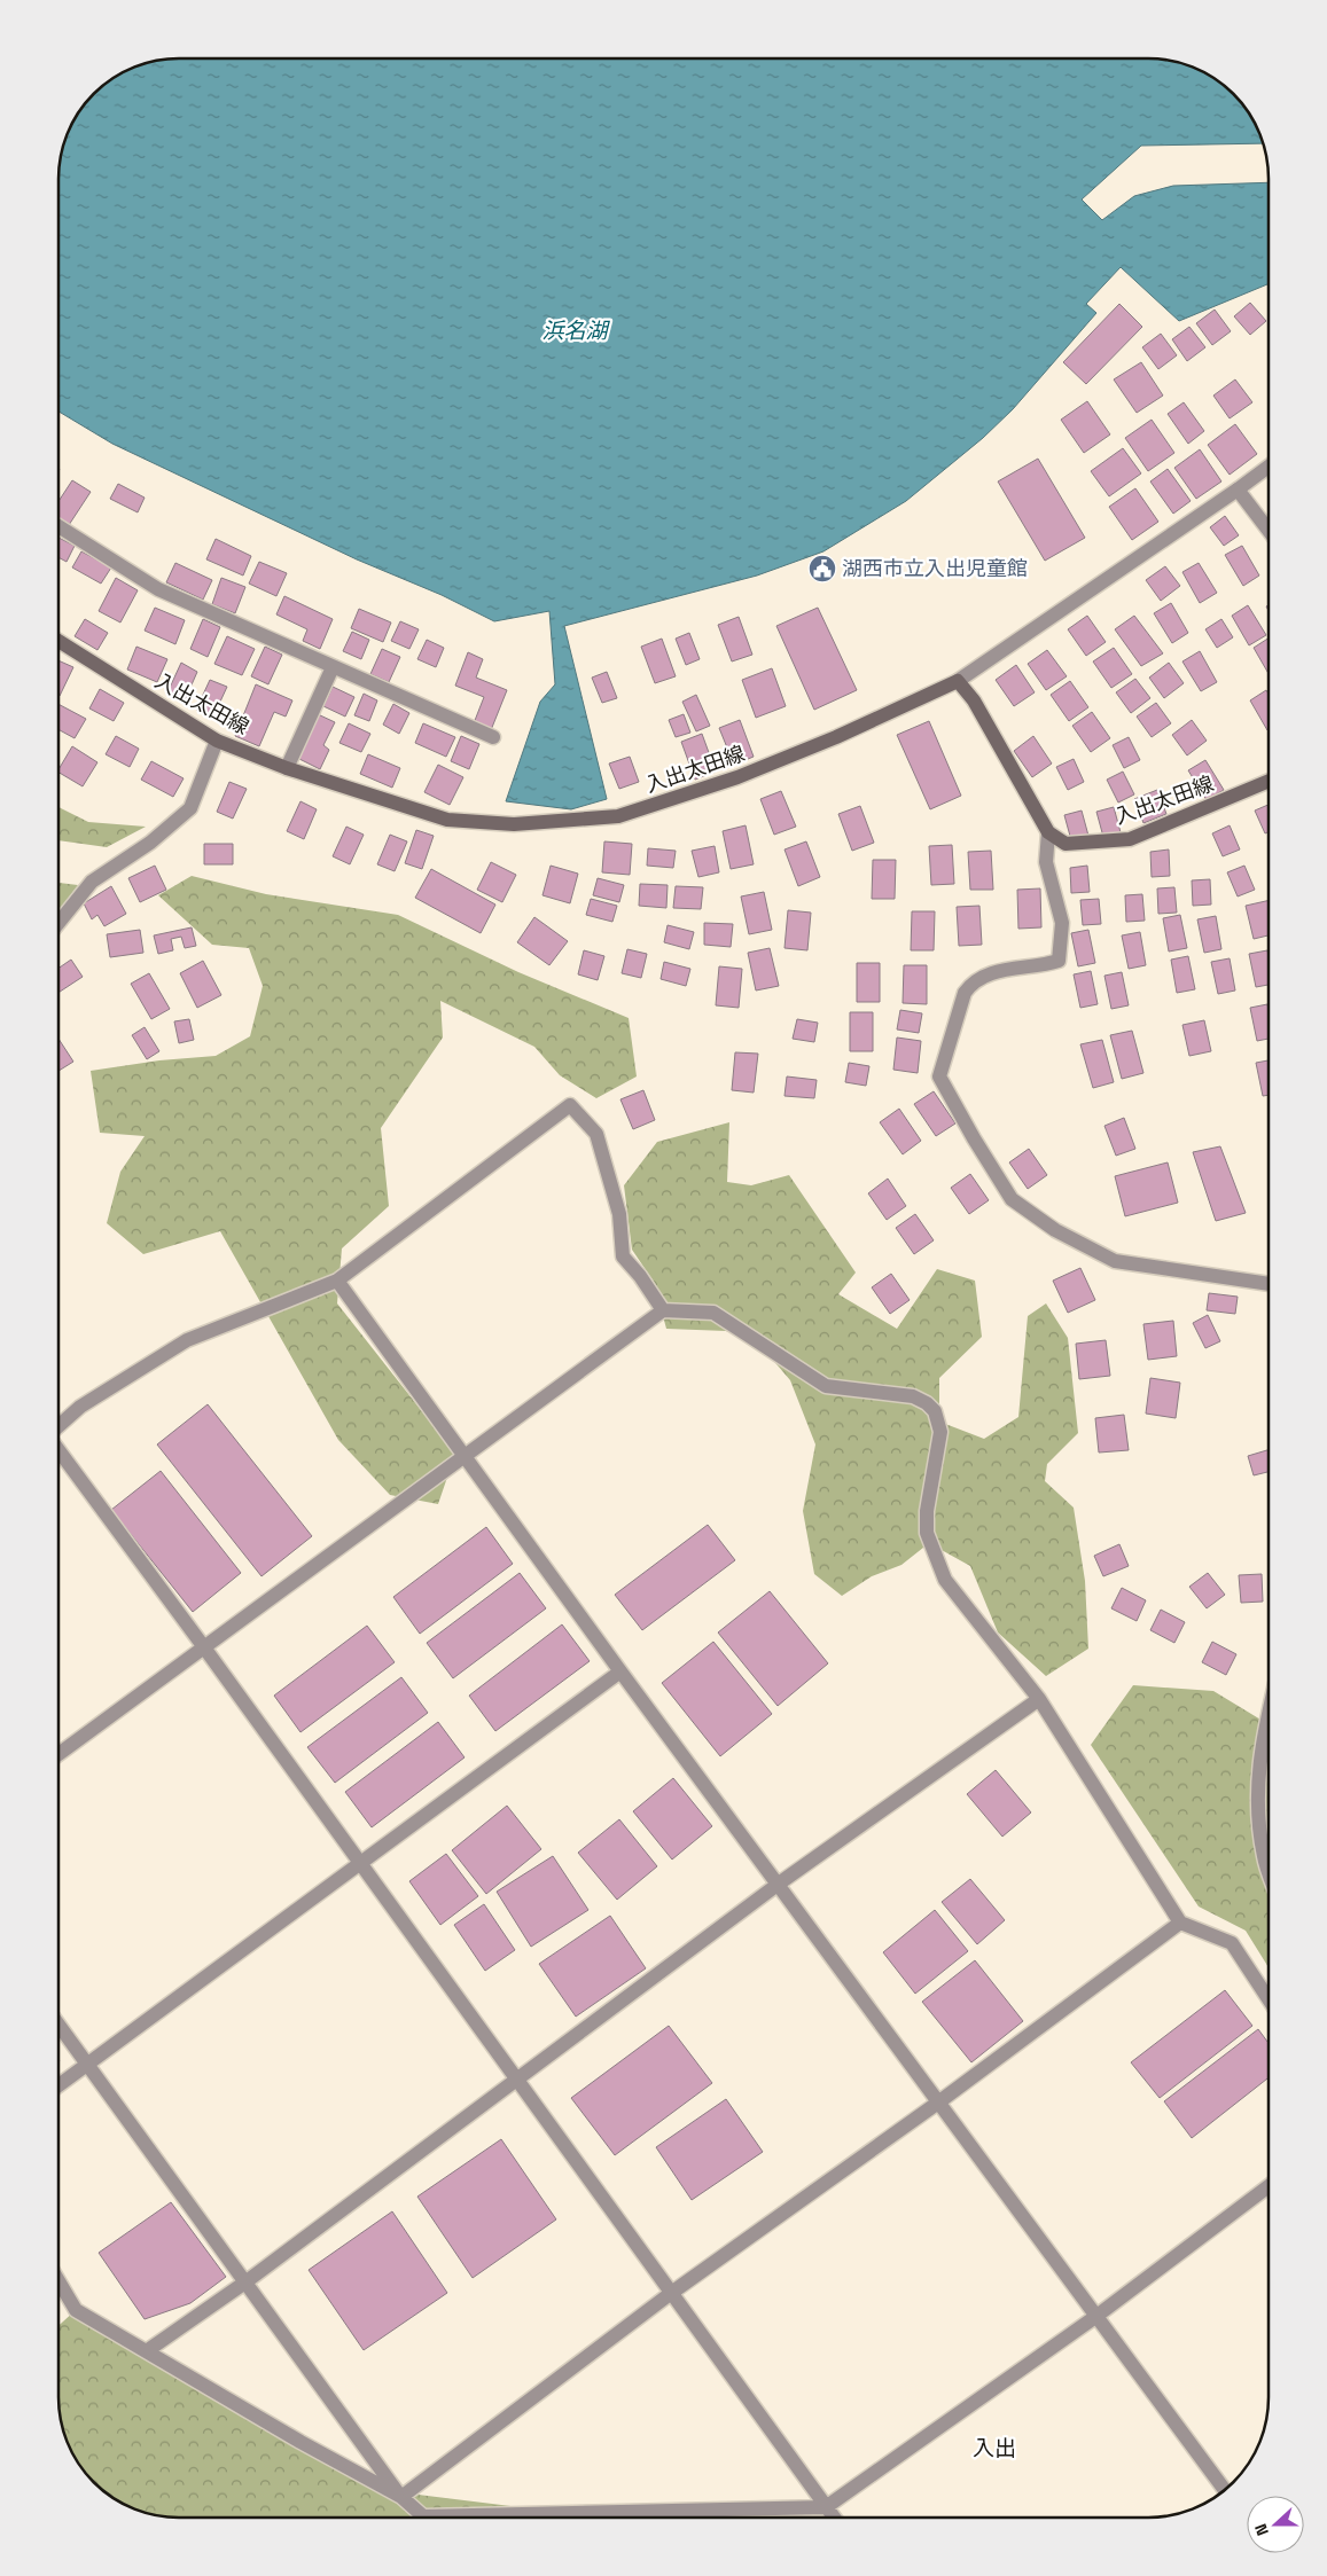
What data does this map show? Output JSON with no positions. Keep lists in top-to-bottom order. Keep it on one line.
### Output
{"streets":{"main road":["入出太田線"]},"districts":["入出"],"water":["浜名湖"],"places":{"public building":["湖西市立入出児童館"]},"north":"left"}
